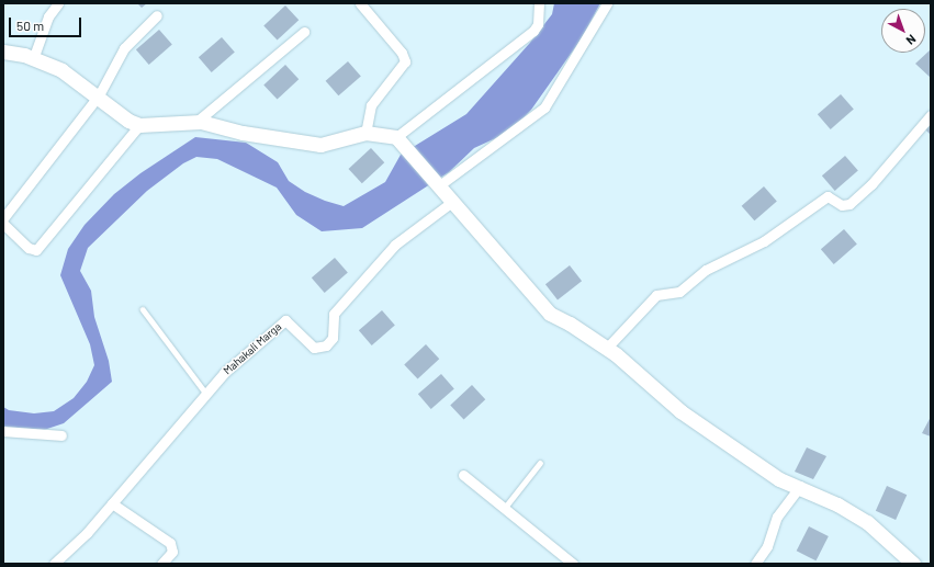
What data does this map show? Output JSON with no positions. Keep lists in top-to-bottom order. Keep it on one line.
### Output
{"streets":{"street":["Mahakali Marga"]},"scale_bar":"50 m","north":"bottom right"}
